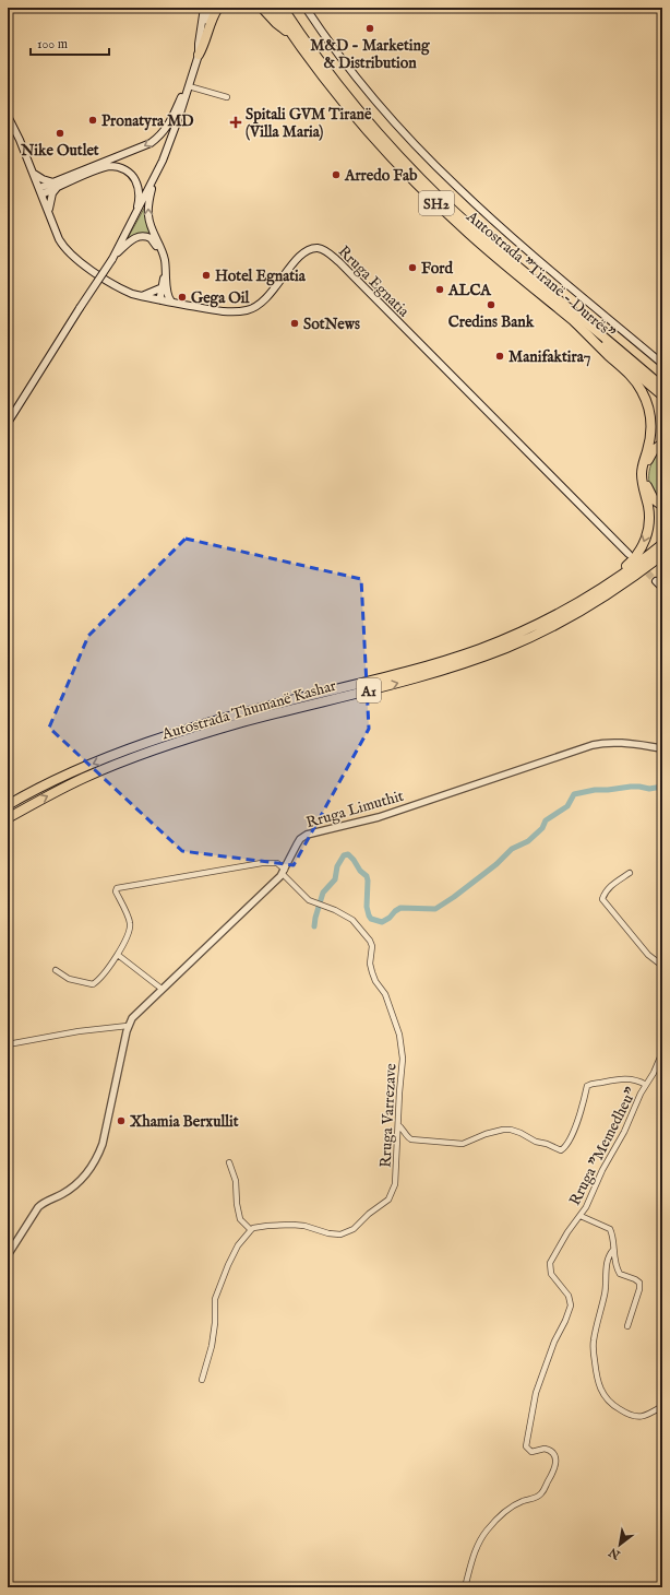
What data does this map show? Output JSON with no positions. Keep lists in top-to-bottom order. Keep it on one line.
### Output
{"streets":{"highway":["SH2","Autostrada \"Tiranë - Durrës\"","A1","Autostrada Thumanë Kashar"],"main road":["Rruga Egnatia"],"street":["Rruga Limuthit","Rruga Varrezave","Rruga \"Memedheu\""]},"crossings":[["Rruga Limuthit","Rruga Varrezave"]],"places":{"other":["M&D - Marketing & Distribution","Pronatyra MD","Nike Outlet","Arredo Fab","Ford","Hotel Egnatia","ALCA","Gega Oil","Credins Bank","SotNews","Manifaktira7","Xhamia Berxullit"],"health":["Spitali GVM Tiranë (Villa Maria)"]},"scale_bar":"100 m","north":"bottom left"}
